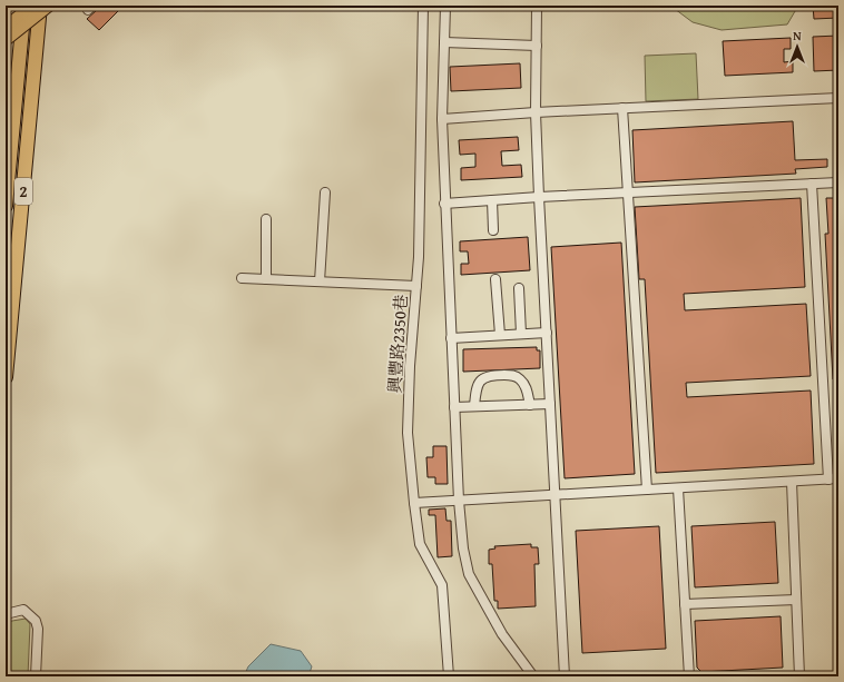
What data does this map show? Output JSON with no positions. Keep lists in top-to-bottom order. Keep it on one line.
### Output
{"streets":{"highway":["2"],"street":["興豐路2350巷"]},"north":"top"}
